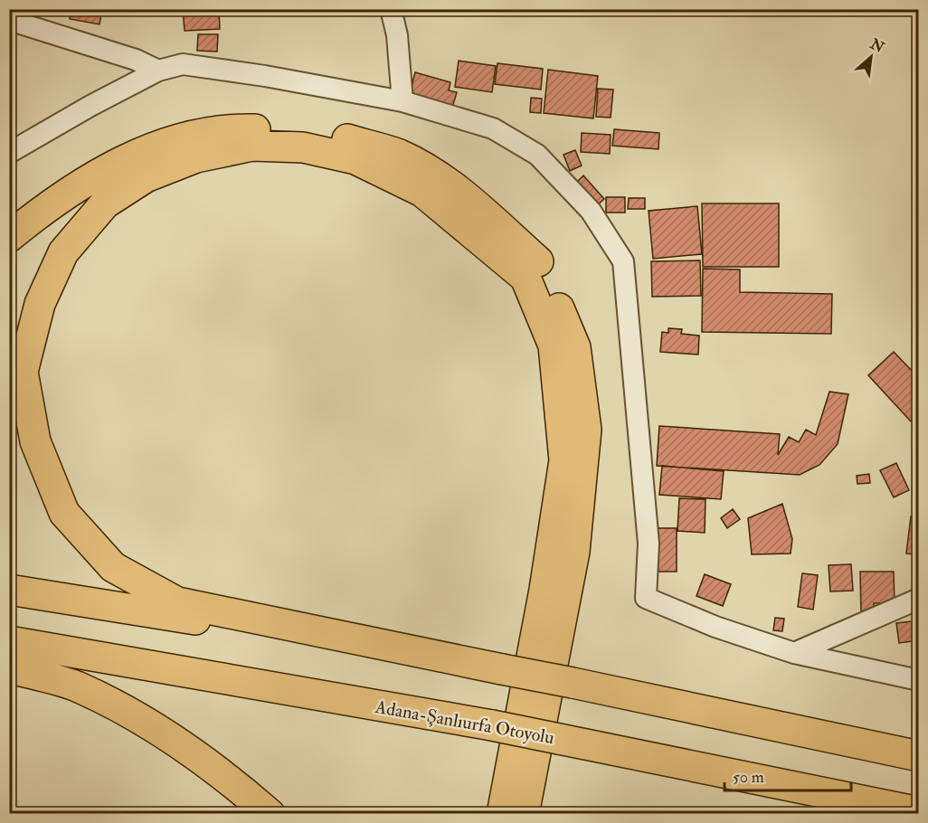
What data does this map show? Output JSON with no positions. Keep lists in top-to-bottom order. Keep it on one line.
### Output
{"streets":{"highway":["Adana-Şanlıurfa Otoyolu"]},"scale_bar":"50 m","north":"top right"}
